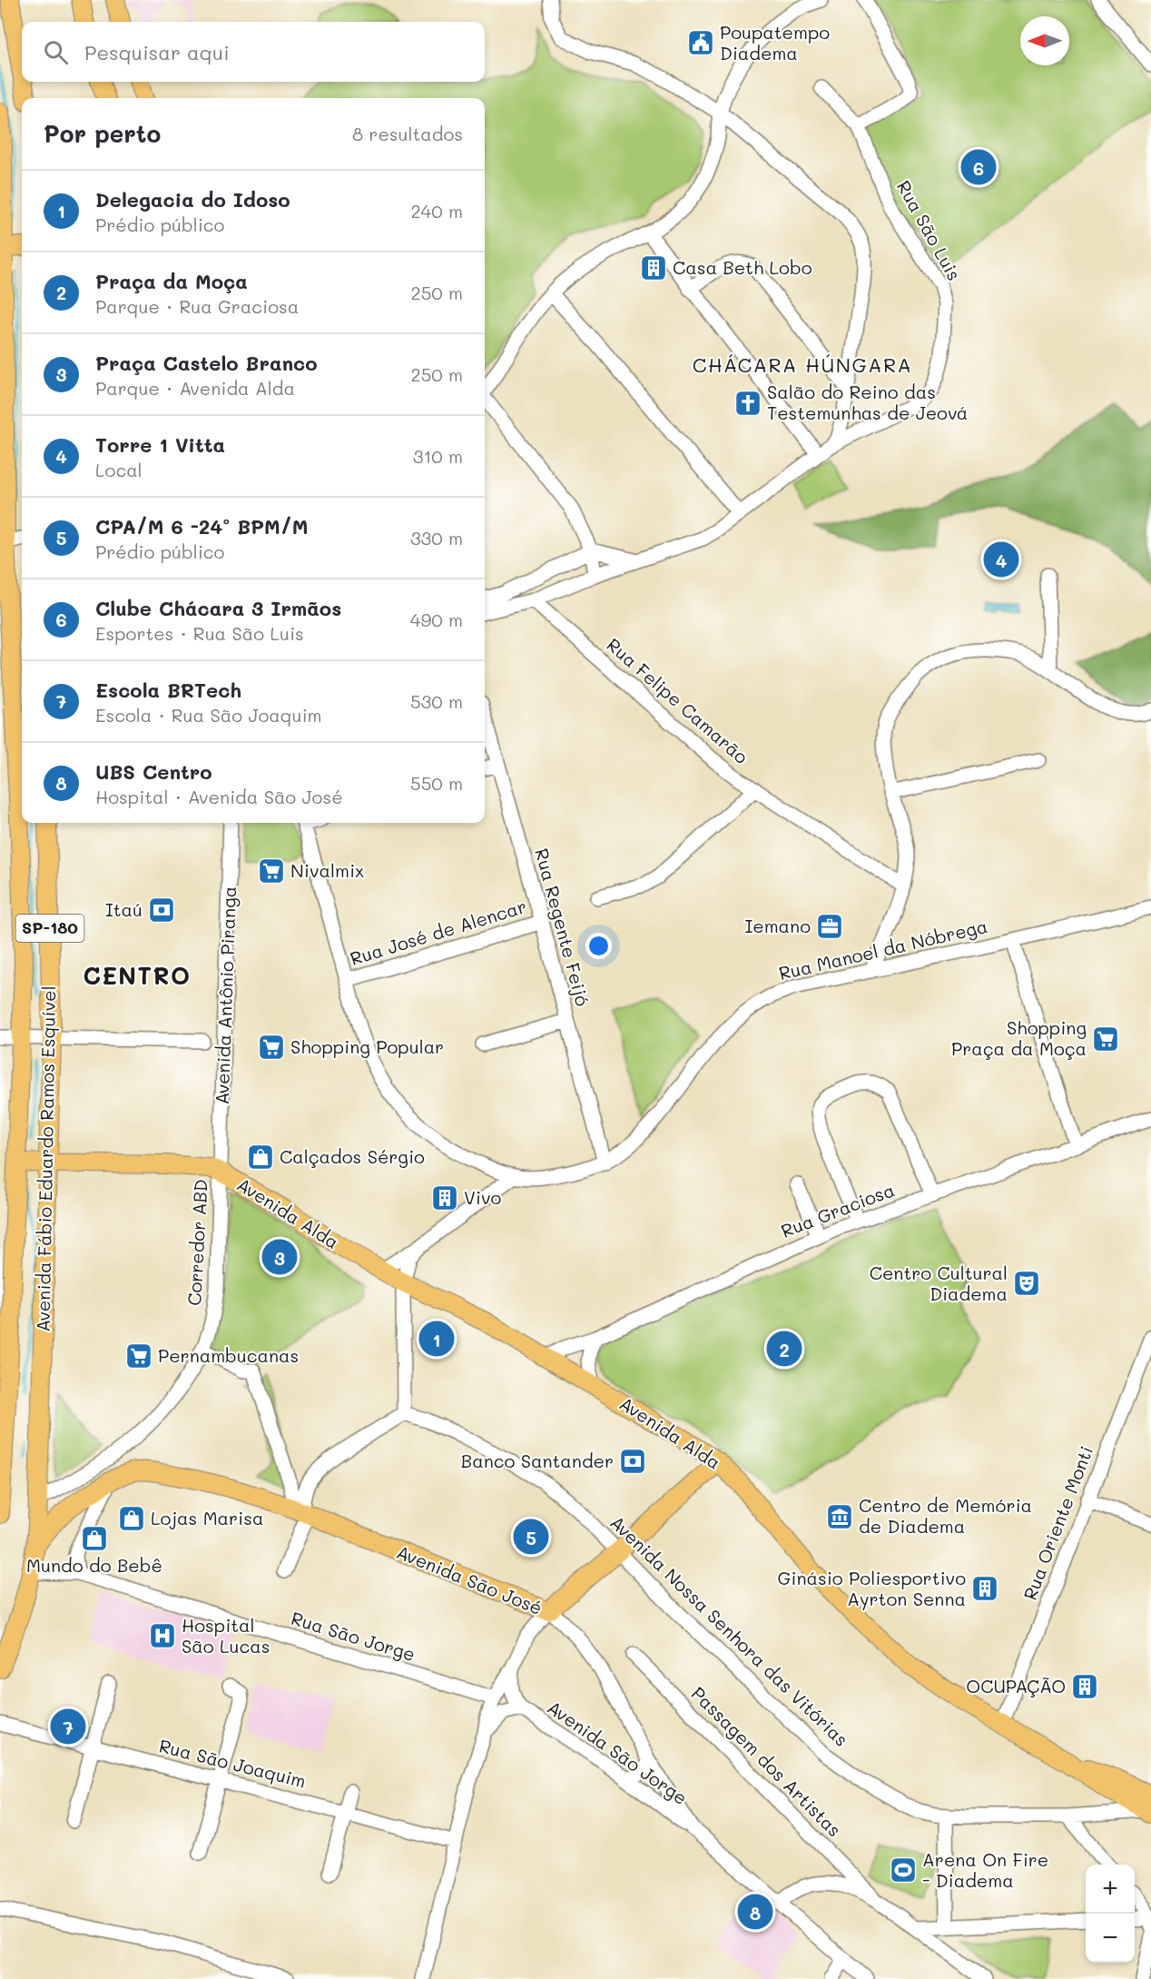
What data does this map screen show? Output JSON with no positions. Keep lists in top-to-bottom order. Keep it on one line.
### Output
{"streets":{"main road":["SP-180","Avenida Fábio Eduardo Ramos Esquível","Avenida Alda","Avenida São José"],"street":["Rua São Luis","Rua Felipe Camarão","Rua Regente Feijó","Rua José de Alencar","Rua Manoel da Nóbrega","Avenida Antônio Piranga","Rua Graciosa","Corredor ABD","Rua Oriente Monti","Avenida Nossa Senhora das Vitórias","Rua São Jorge","Avenida São Jorge","Passagem dos Artistas","Rua São Joaquim"]},"crossings":[["Rua São Luis","Rua Felipe Camarão"],["Rua Regente Feijó","Rua José de Alencar"],["Rua Regente Feijó","Rua Manoel da Nóbrega"],["SP-180","Avenida Fábio Eduardo Ramos Esquível"],["SP-180","Corredor ABD"],["SP-180","Avenida São José"],["SP-180","Rua São Jorge"],["Rua José de Alencar","Rua Manoel da Nóbrega"],["Avenida Antônio Piranga","Avenida Alda"],["Avenida Antônio Piranga","Corredor ABD"],["Avenida Fábio Eduardo Ramos Esquível","Avenida Alda"],["Avenida Fábio Eduardo Ramos Esquível","Corredor ABD"],["Rua Graciosa","Avenida Alda"],["Avenida Alda","Corredor ABD"],["Avenida Alda","Rua Oriente Monti"],["Avenida Alda","Avenida Nossa Senhora das Vitórias"],["Avenida São José","Avenida São Jorge"]],"districts":["CHÁCARA HÚNGARA","CENTRO"],"places":{"public building":["Poupatempo Diadema"],"building":["Casa Beth Lobo","Vivo","Ginásio Poliesportivo Ayrton Senna","OCUPAÇÃO"],"church":["Salão do Reino das Testemunhas de Jeová"],"supermarket":["Nivalmix","Shopping Praça da Moça","Shopping Popular","Pernambucanas"],"bank":["Itaú","Banco Santander"],"office":["Iemano"],"shop":["Calçados Sérgio","Lojas Marisa","Mundo do Bebê"],"theatre":["Centro Cultural Diadema"],"museum":["Centro de Memória de Diadema"],"hospital":["Hospital São Lucas"],"sports":["Arena On Fire - Diadema"]},"north":"left","page":{"search":"Pesquisar aqui","heading":["Por perto","8 resultados"],"pins":["6","4","3","1","2","5","7","8"],"list":[{"mark":"1","name":"Delegacia do Idoso","note":"Prédio público","value":"240 m"},{"mark":"2","name":"Praça da Moça","note":"Parque · Rua Graciosa","value":"250 m"},{"mark":"3","name":"Praça Castelo Branco","note":"Parque · Avenida Alda","value":"250 m"},{"mark":"4","name":"Torre 1 Vitta","note":"Local","value":"310 m"},{"mark":"5","name":"CPA/M 6 -24º BPM/M","note":"Prédio público","value":"330 m"},{"mark":"6","name":"Clube Chácara 3 Irmãos","note":"Esportes · Rua São Luis","value":"490 m"},{"mark":"7","name":"Escola BRTech","note":"Escola · Rua São Joaquim","value":"530 m"},{"mark":"8","name":"UBS Centro","note":"Hospital · Avenida São José","value":"550 m"}],"map_buttons":["+","−"]}}
